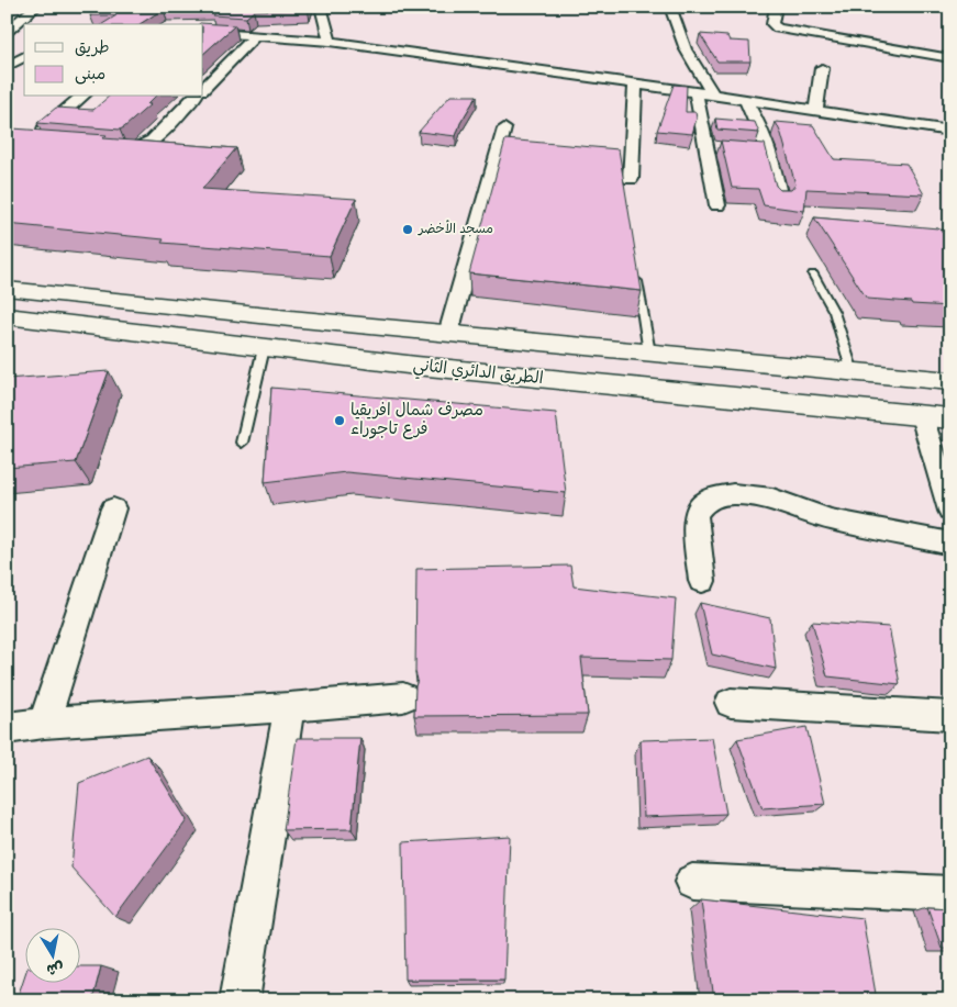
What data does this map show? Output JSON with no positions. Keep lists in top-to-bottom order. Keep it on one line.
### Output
{"streets":{"highway":["الطريق الدائري الثاني"]},"places":["مسجد الأخضر","مصرف شمال افريقيا فرع تاجوراء"],"legend":["طريق","مبنى"],"north":"bottom"}
